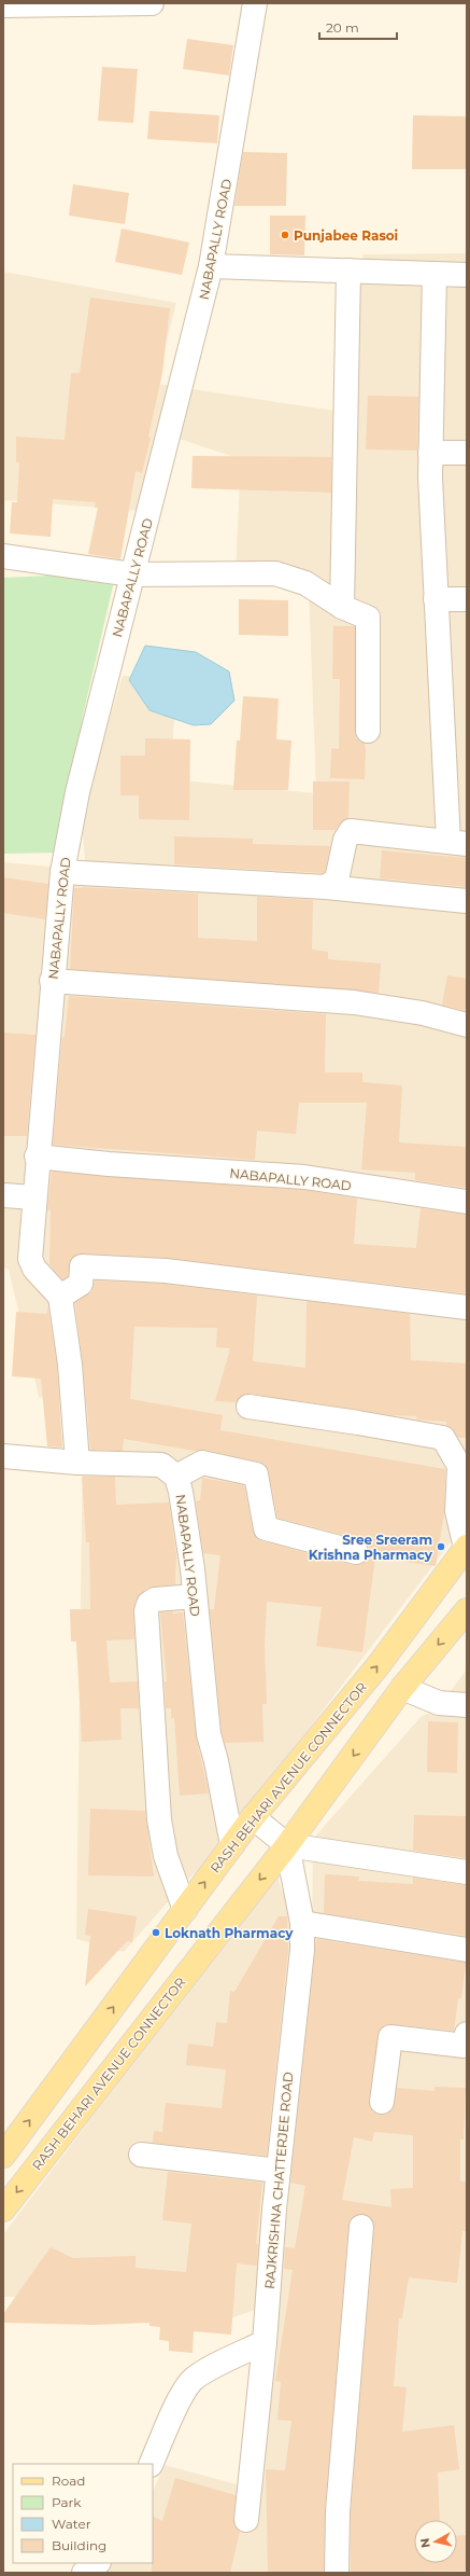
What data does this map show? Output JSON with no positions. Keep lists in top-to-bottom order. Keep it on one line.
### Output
{"streets":{"main road":["RASH BEHARI AVENUE CONNECTOR"],"street":["NABAPALLY ROAD","RAJKRISHNA CHATTERJEE ROAD"]},"crossings":[["NABAPALLY ROAD","RASH BEHARI AVENUE CONNECTOR"],["RASH BEHARI AVENUE CONNECTOR","RAJKRISHNA CHATTERJEE ROAD"]],"places":["Punjabee Rasoi","Sree Sreeram Krishna Pharmacy","Loknath Pharmacy"],"legend":["Road","Park","Water","Building"],"scale_bar":"20 m","north":"left"}
